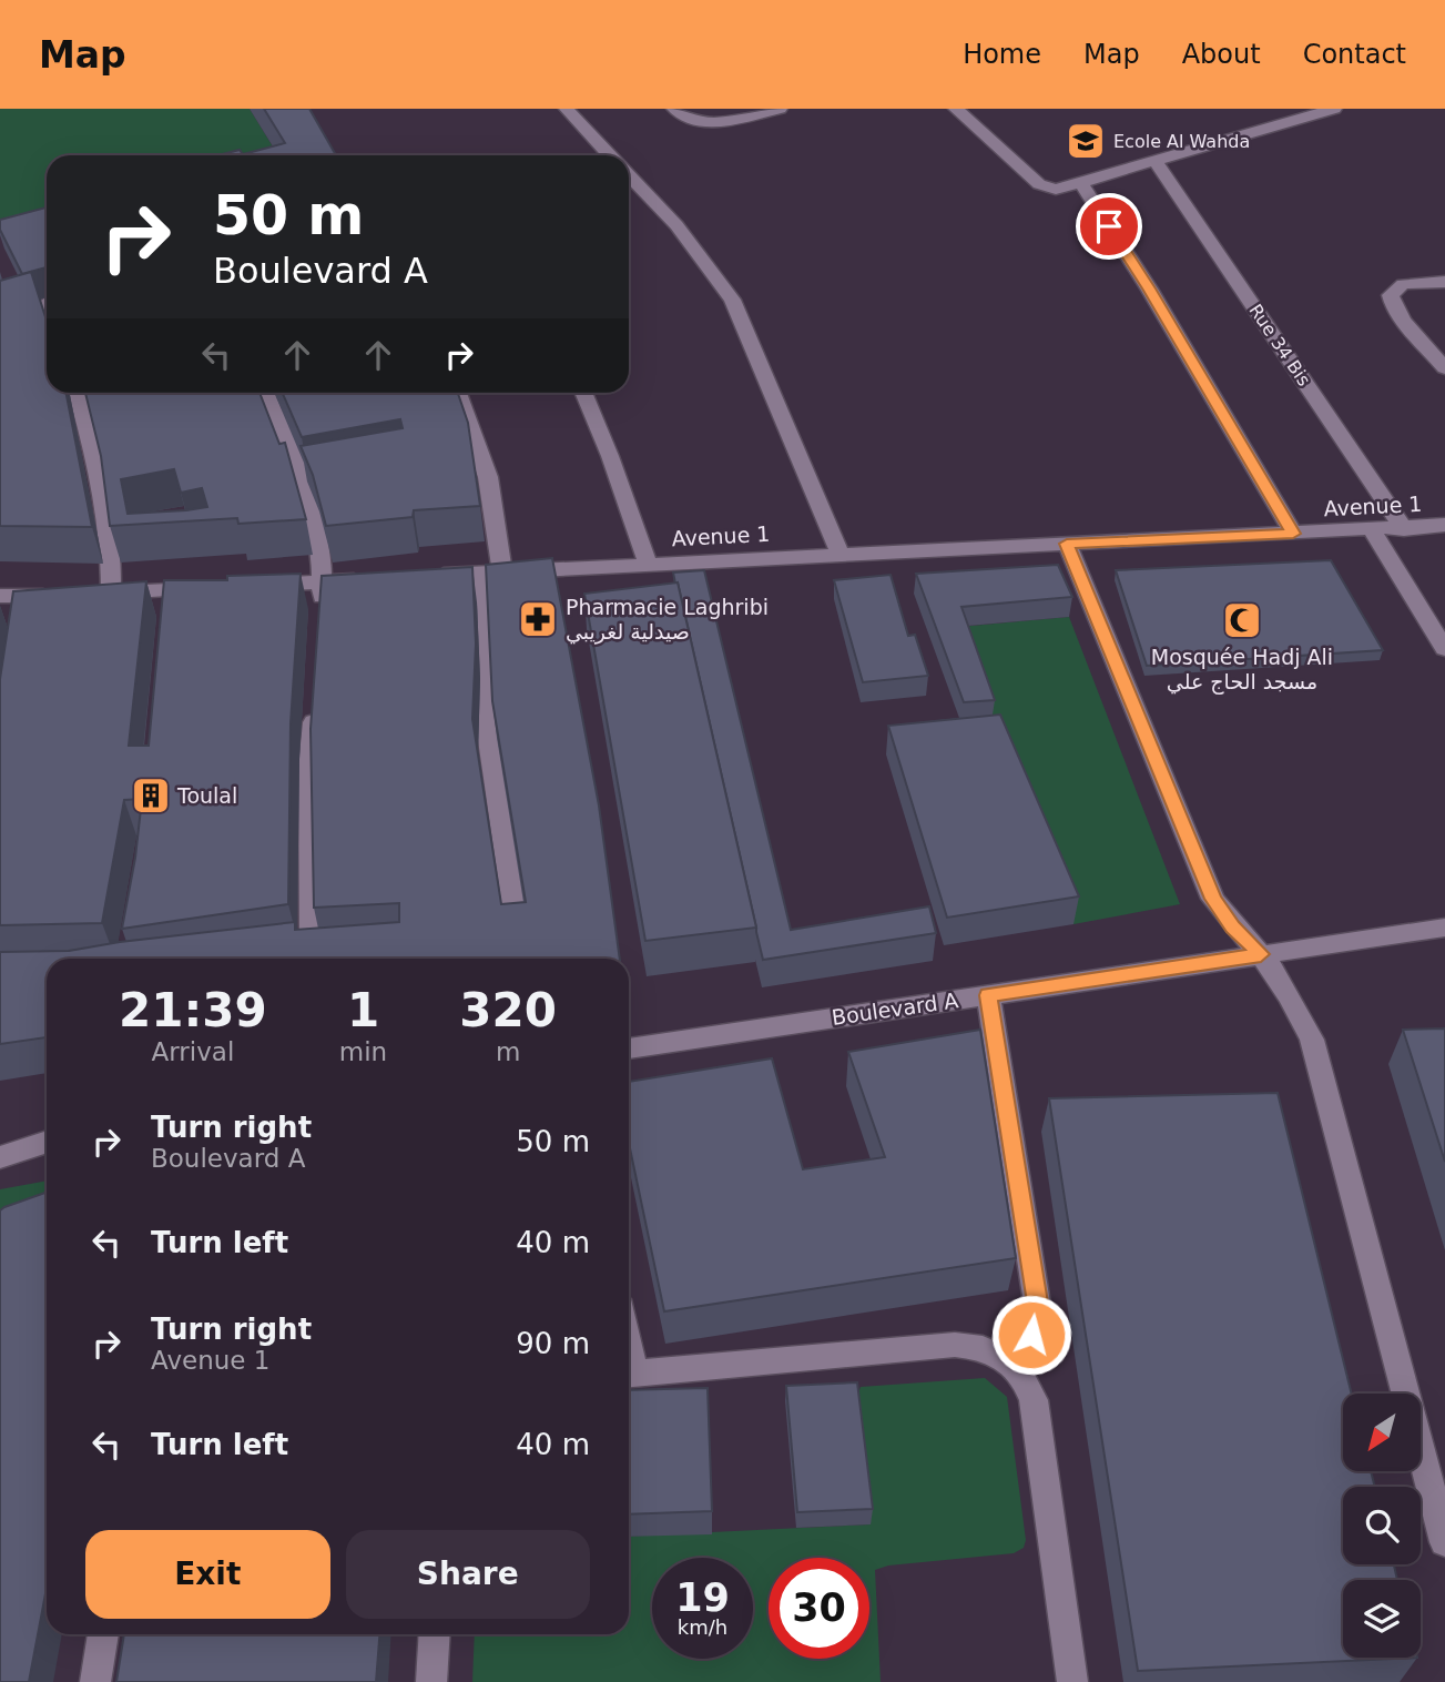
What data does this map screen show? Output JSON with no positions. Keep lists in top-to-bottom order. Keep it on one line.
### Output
{"streets":{"street":["Rue 34 Bis","Avenue 1","Boulevard A"]},"crossings":[["Rue 34 Bis","Avenue 1"]],"places":{"school or university":["Ecole Al Wahda"],"pharmacy":["Pharmacie Laghribi صيدلية لغريبي"],"mosque":["Mosquée Hadj Ali مسجد الحاج علي"],"building":["Toulal"]},"north":"bottom left","page":{"header":"Map","nav":["Home","Map","About","Contact"],"turn":["50 m","Boulevard A"],"eta":["21:39","Arrival","1","min","320","m"],"list":[{"name":"Turn right","note":"Boulevard A","value":"50 m"},{"name":"Turn left","value":"40 m"},{"name":"Turn right","note":"Avenue 1","value":"90 m"},{"name":"Turn left","value":"40 m"}],"buttons":["Exit","Share"],"speed":"19 km/h","limit":"30"}}
